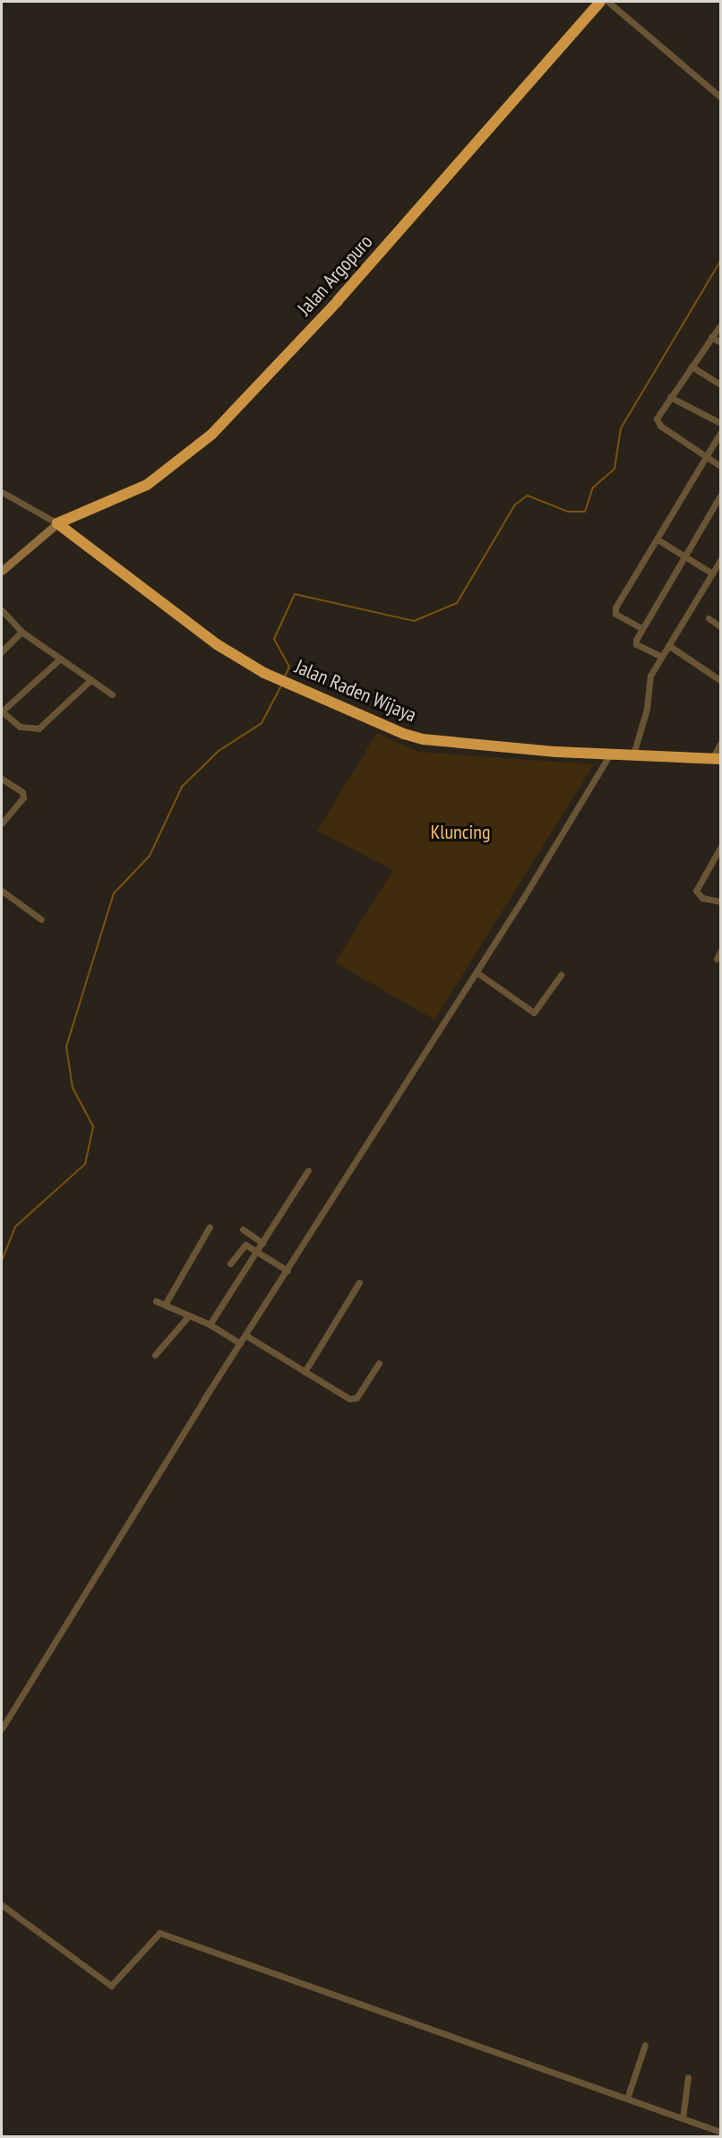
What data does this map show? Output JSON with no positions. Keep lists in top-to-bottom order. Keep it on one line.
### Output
{"streets":{"highway":["Jalan Argopuro","Jalan Raden Wijaya"]},"crossings":[["Jalan Argopuro","Jalan Raden Wijaya"]],"parks":["Kluncing"]}
